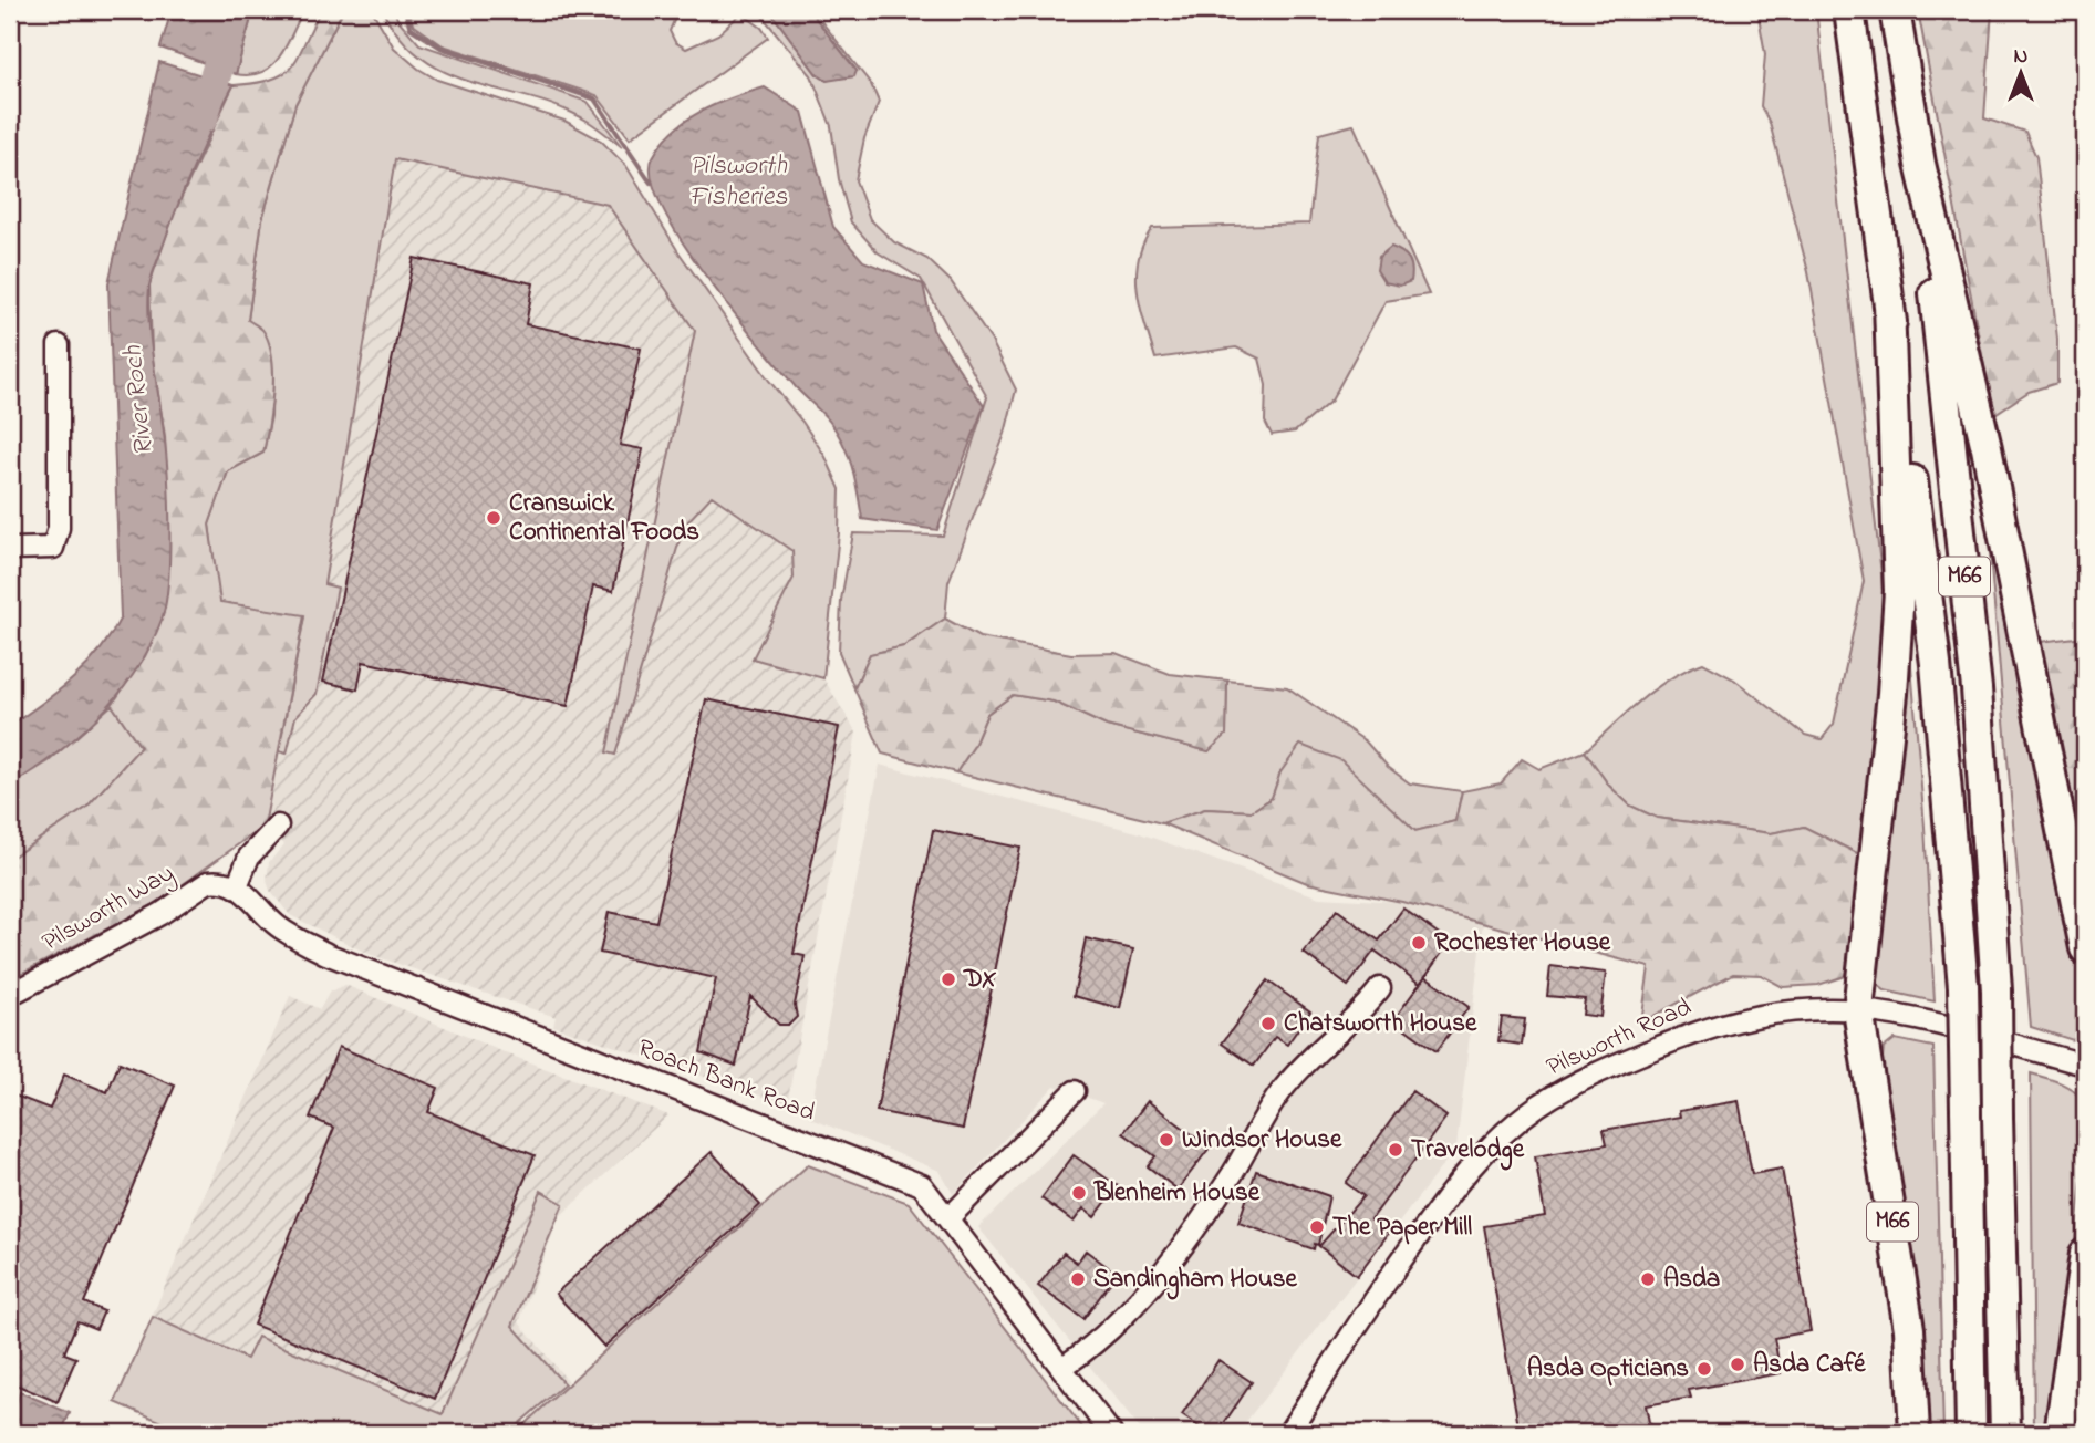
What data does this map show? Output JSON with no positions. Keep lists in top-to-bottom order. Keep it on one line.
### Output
{"streets":{"highway":["M66"],"street":["Pilsworth Way","Pilsworth Road","Roach Bank Road"]},"crossings":[["M66","Pilsworth Road"],["Pilsworth Way","Roach Bank Road"]],"water":["Pilsworth Fisheries","River Roch"],"places":["Cranswick Continental Foods","Rochester House","DX","Chatsworth House","Windsor House","Travelodge","Blenheim House","The Paper Mill","Sandingham House","Asda","Asda Café","Asda Opticians"],"north":"top"}
